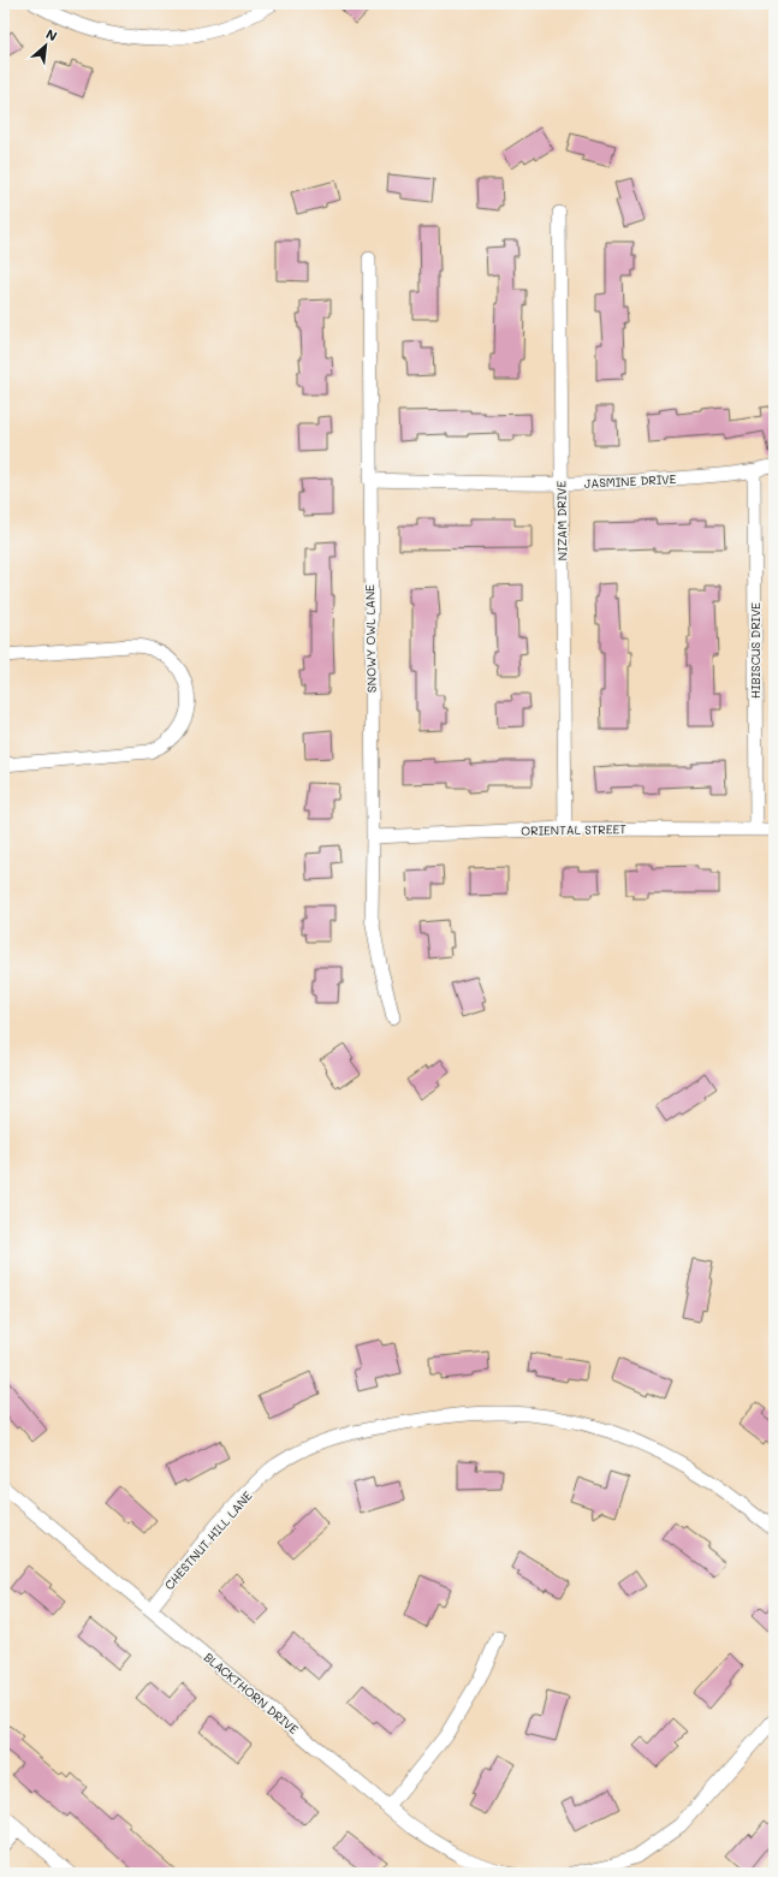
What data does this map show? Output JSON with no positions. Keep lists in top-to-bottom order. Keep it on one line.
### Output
{"streets":{"street":["JASMINE DRIVE","NIZAM DRIVE","SNOWY OWL LANE","HIBISCUS DRIVE","ORIENTAL STREET","CHESTNUT HILL LANE","BLACKTHORN DRIVE"]},"crossings":[["JASMINE DRIVE","NIZAM DRIVE"],["JASMINE DRIVE","SNOWY OWL LANE"],["JASMINE DRIVE","HIBISCUS DRIVE"],["NIZAM DRIVE","ORIENTAL STREET"],["SNOWY OWL LANE","ORIENTAL STREET"],["HIBISCUS DRIVE","ORIENTAL STREET"],["CHESTNUT HILL LANE","BLACKTHORN DRIVE"]],"north":"top right"}
